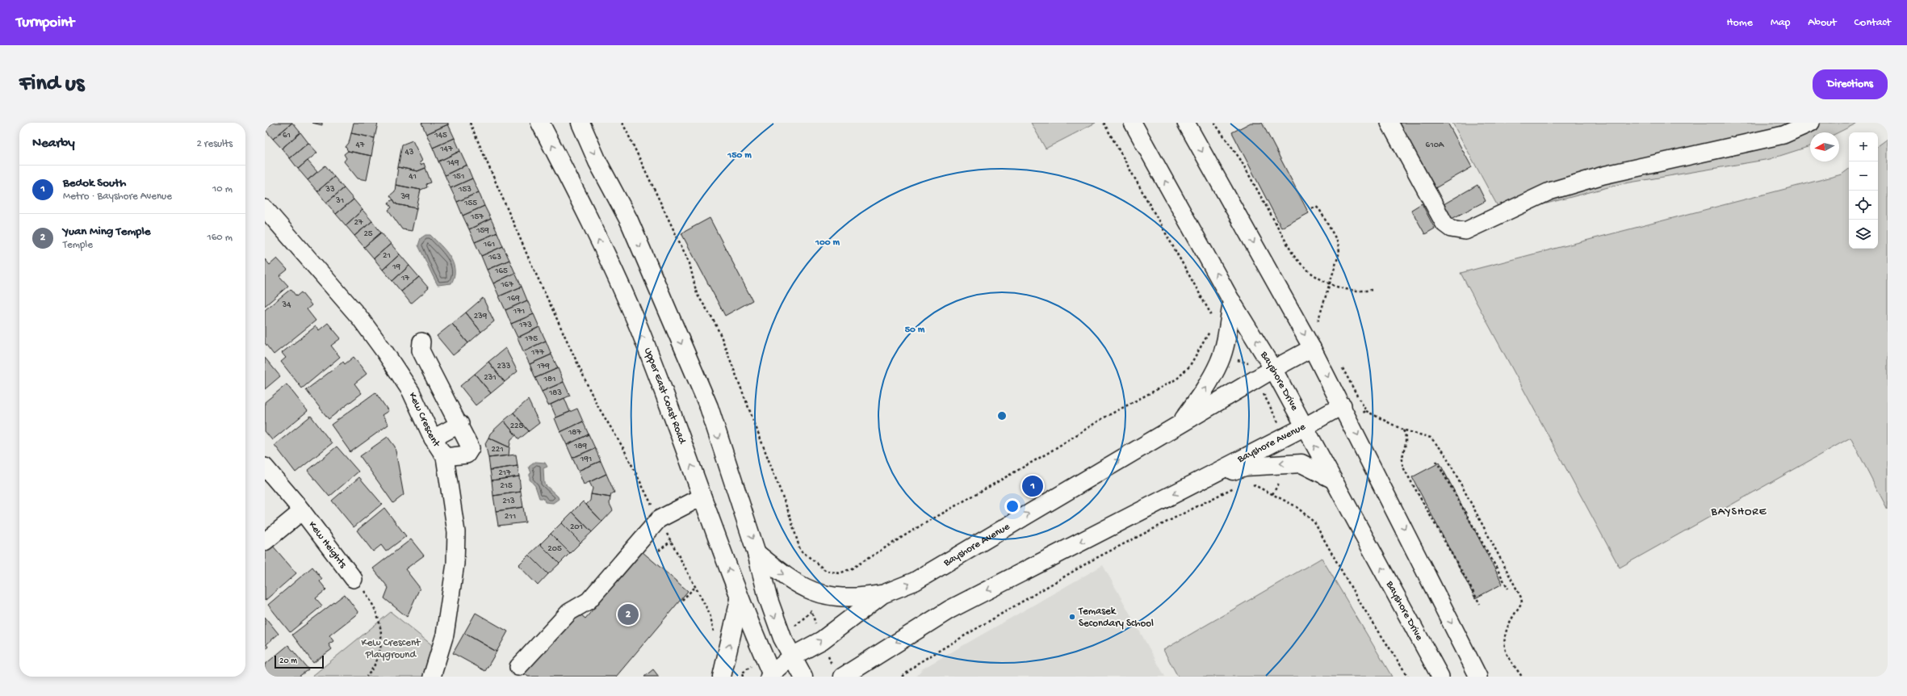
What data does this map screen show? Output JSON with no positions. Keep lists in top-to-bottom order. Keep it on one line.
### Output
{"streets":{"main road":["Upper East Coast Road","Bayshore Avenue"],"street":["Bayshore Drive","Kew Crescent","Kew Heights"]},"crossings":[["Bayshore Drive","Bayshore Avenue"],["Upper East Coast Road","Bayshore Avenue"]],"districts":["BAYSHORE"],"parks":["Kew Crescent Playground"],"places":["Temasek Secondary School"],"house_numbers":["61","145","47","610A","147","43","149","41","151","33","153","39","31","155","157","27","159","25","161","21","163","19","165","17","167","169","34","171","239","173","175","177","233","179","231","181","183","225","187","189","221","191","217","215","213","211","201","205"],"scale_bar":"20 m","north":"left","page":{"header":"Turnpoint","nav":["Home","Map","About","Contact"],"buttons":"Directions","title":"Find us","heading":["Nearby","2 results"],"map_buttons":["+","−"],"list":[{"mark":"1","name":"Bedok South","note":"Metro · Bayshore Avenue","value":"10 m"},{"mark":"2","name":"Yuan Ming Temple","note":"Temple","value":"160 m"}],"pins":["1","2"],"scale":"20 m"},"rings":["150 m","100 m","50 m"]}
